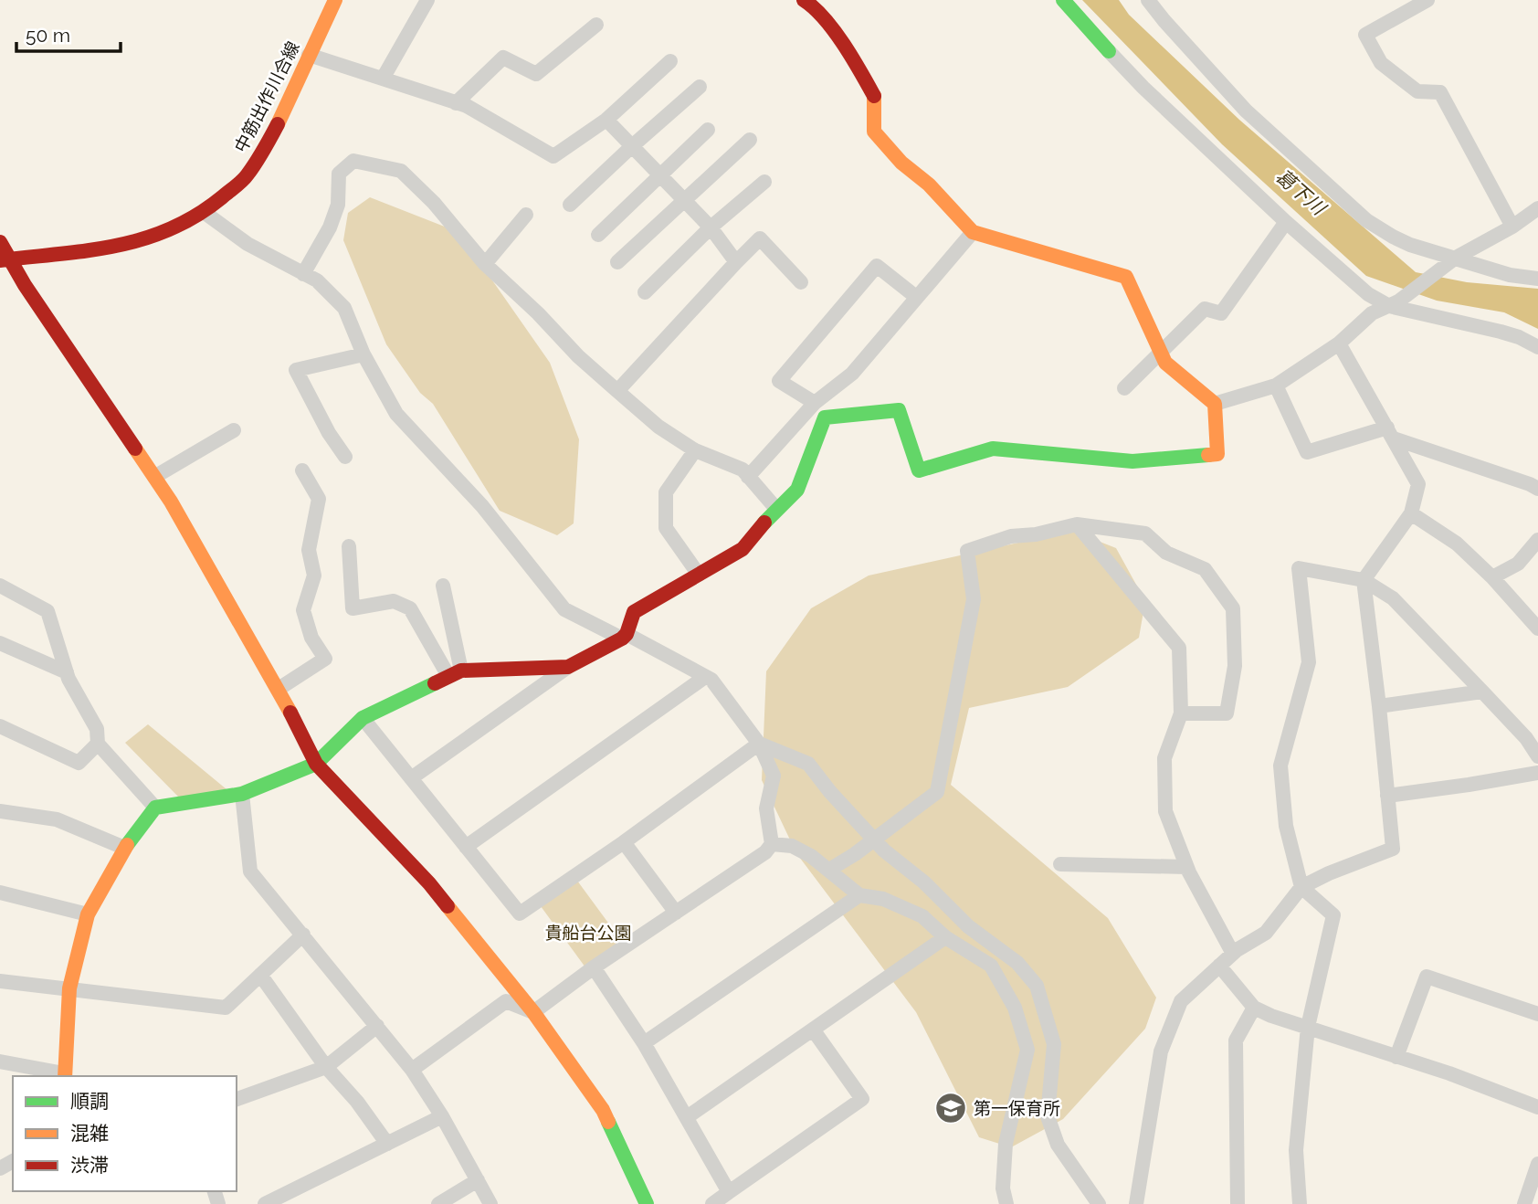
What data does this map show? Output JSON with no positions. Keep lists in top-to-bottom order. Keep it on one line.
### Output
{"streets":{"street":["中筋出作川合線"]},"water":["葛下川"],"parks":["貴船台公園"],"places":{"school or university":["第一保育所"]},"legend":["順調","混雑","渋滞"],"scale_bar":"50 m"}
